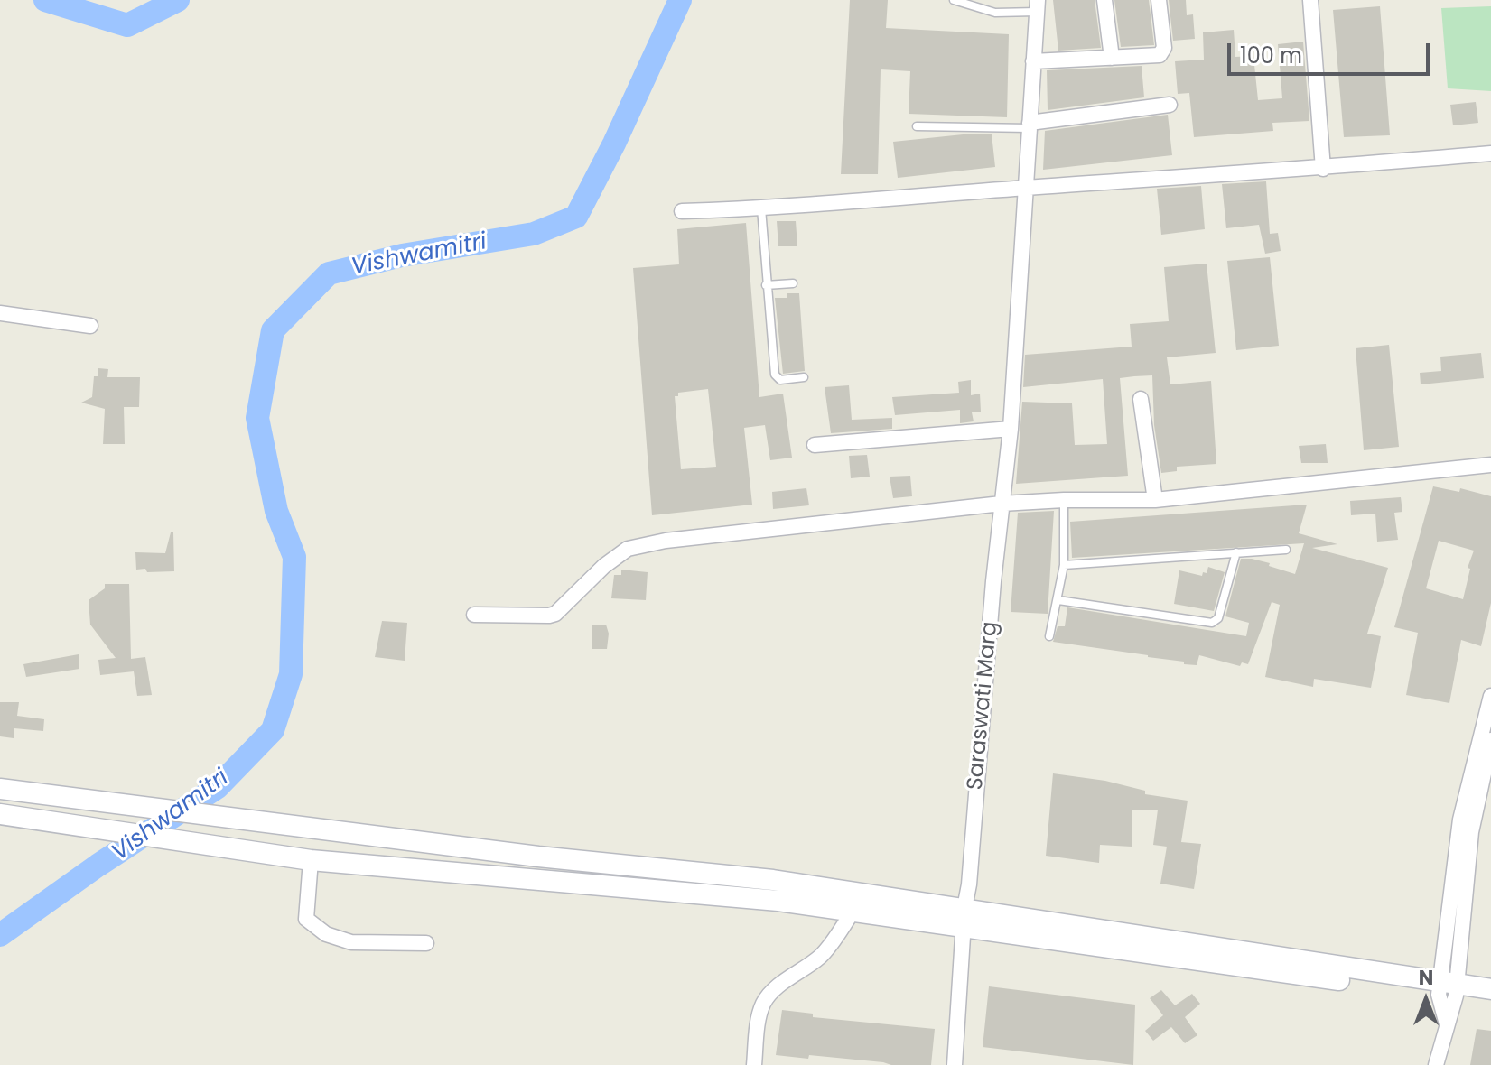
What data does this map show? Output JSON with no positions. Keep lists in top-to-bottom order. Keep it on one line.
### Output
{"streets":{"street":["Saraswati Marg"]},"water":["Vishwamitri"],"scale_bar":"100 m","north":"top"}
